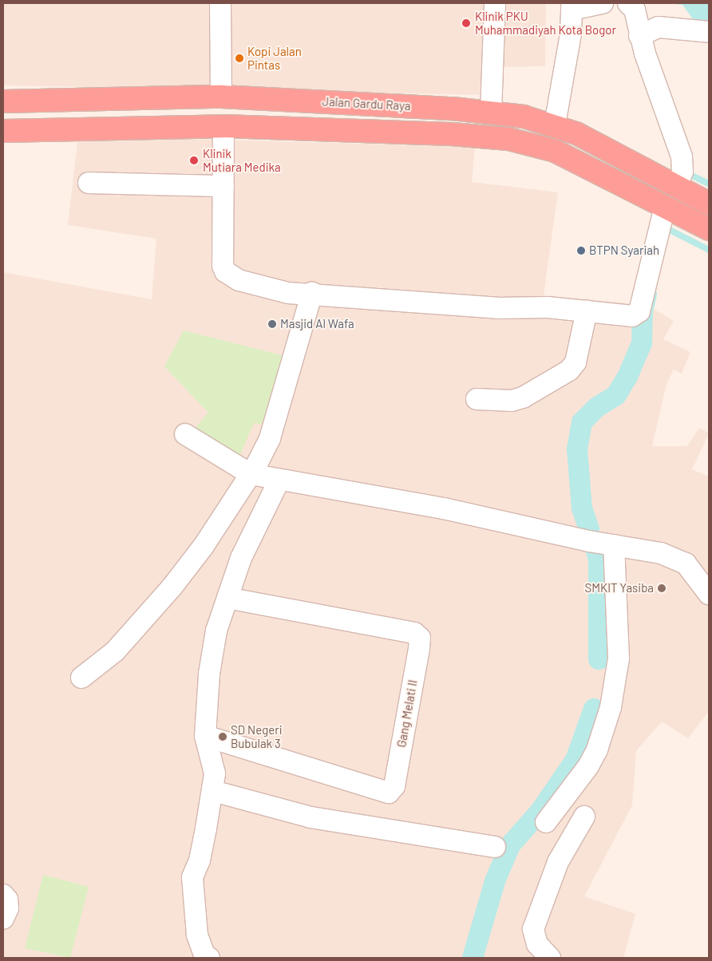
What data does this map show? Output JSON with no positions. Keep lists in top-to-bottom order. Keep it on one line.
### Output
{"streets":{"highway":["Jalan Gardu Raya"],"street":["Gang Melati II"]},"places":["Klinik PKU Muhammadiyah Kota Bogor","Kopi Jalan Pintas","Klinik Mutiara Medika","BTPN Syariah","Masjid Al Wafa","SMKIT Yasiba","SD Negeri Bubulak 3"]}
